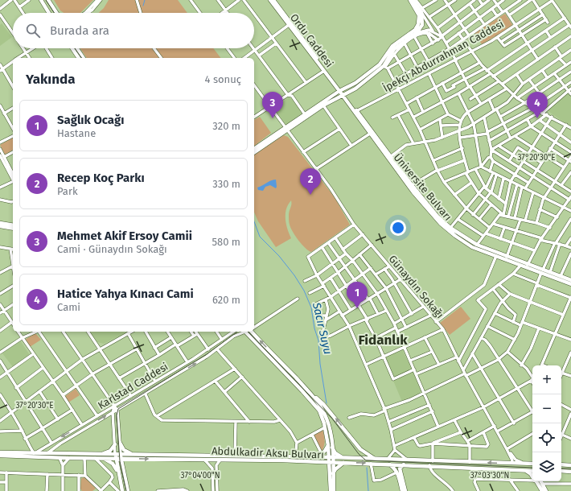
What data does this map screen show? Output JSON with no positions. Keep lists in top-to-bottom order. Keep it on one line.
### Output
{"streets":{"main road":["Ordu Caddesi","Üniversite Bulvarı","Abdulkadir Aksu Bulvarı"],"street":["İpekçi Abdurrahman Caddesi","Günaydın Sokağı","Karlstad Caddesi"]},"crossings":[["Ordu Caddesi","Üniversite Bulvarı"],["İpekçi Abdurrahman Caddesi","Üniversite Bulvarı"],["Karlstad Caddesi","Abdulkadir Aksu Bulvarı"]],"districts":["Fidanlık"],"water":["Sacır Suyu"],"page":{"search":"Burada ara","heading":["Yakında","4 sonuç"],"pins":["3","4","2","1"],"list":[{"mark":"1","name":"Sağlık Ocağı","note":"Hastane","value":"320 m"},{"mark":"2","name":"Recep Koç Parkı","note":"Park","value":"330 m"},{"mark":"3","name":"Mehmet Akif Ersoy Camii","note":"Cami · Günaydın Sokağı","value":"580 m"},{"mark":"4","name":"Hatice Yahya Kınacı Cami","note":"Cami","value":"620 m"}],"map_buttons":["+","−"]},"coordinates":["37°20'30\"E","37°04'00\"N","37°03'30\"N"]}
